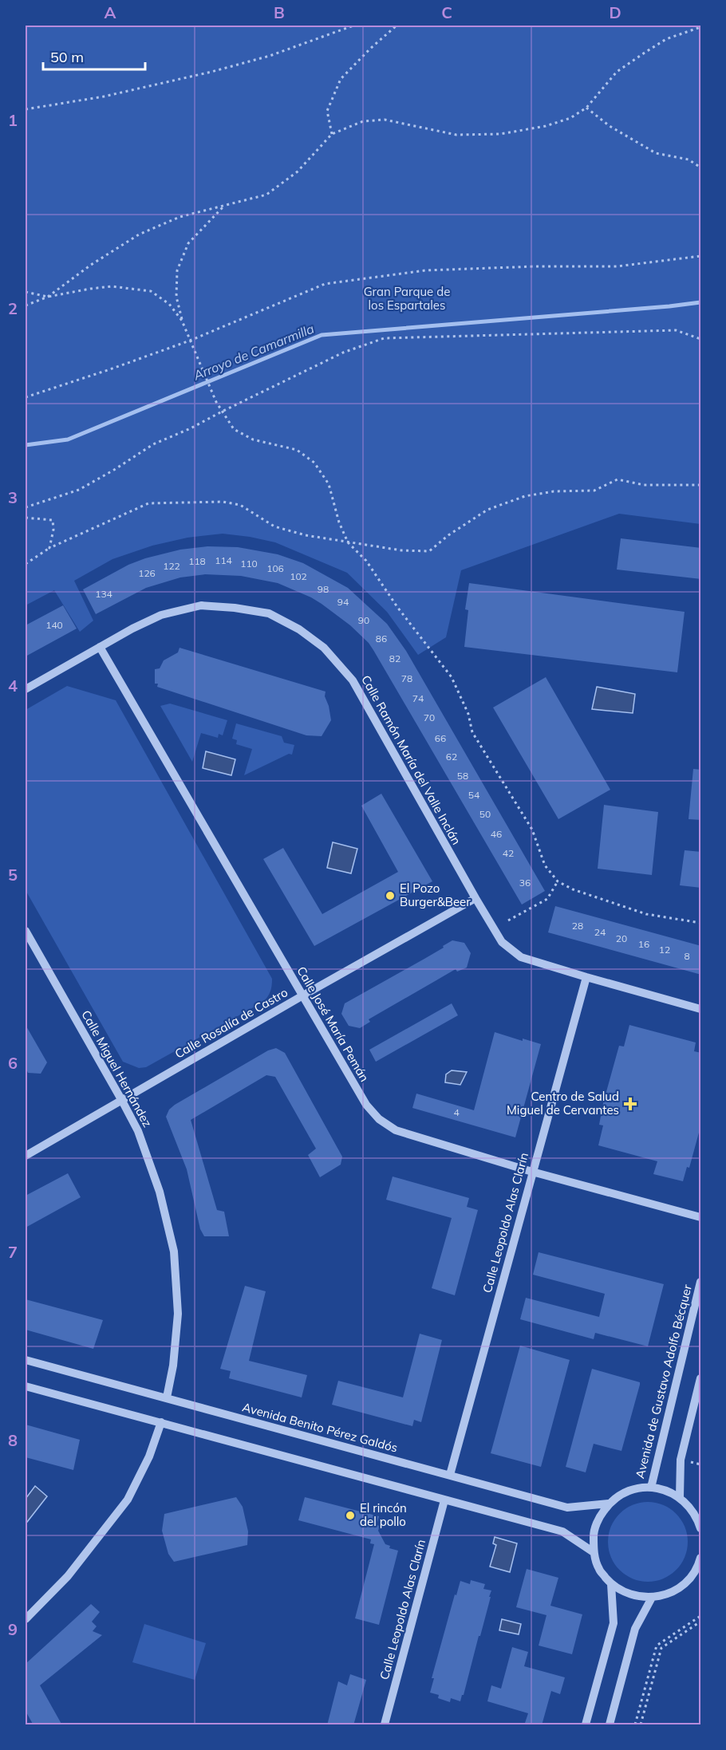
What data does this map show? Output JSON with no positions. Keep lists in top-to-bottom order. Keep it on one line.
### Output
{"streets":{"street":["Calle Ramón María del Valle Inclán","Calle Rosalía de Castro","Calle José María Pemán","Calle Miguel Hernández","Calle Leopoldo Alas Clarín","Avenida de Gustavo Adolfo Bécquer","Avenida Benito Pérez Galdós"]},"crossings":[["Calle Ramón María del Valle Inclán","Calle Rosalía de Castro"],["Calle Ramón María del Valle Inclán","Calle José María Pemán"],["Calle Ramón María del Valle Inclán","Calle Leopoldo Alas Clarín"],["Calle Rosalía de Castro","Calle José María Pemán"],["Calle Rosalía de Castro","Calle Miguel Hernández"],["Calle José María Pemán","Calle Leopoldo Alas Clarín"],["Calle Miguel Hernández","Avenida Benito Pérez Galdós"],["Calle Leopoldo Alas Clarín","Avenida Benito Pérez Galdós"]],"water":["Arroyo de Camarmilla"],"parks":["Gran Parque de los Espartales"],"places":{"other":["El Pozo Burger&Beer","El rincón del pollo"],"health":["Centro de Salud Miguel de Cervantes"]},"house_numbers":["114","118","110","122","106","126","102","98","134","94","90","140","86","82","78","74","70","66","62","58","54","50","46","42","36","28","24","20","16","12","8","4"],"scale_bar":"50 m","grid":{"columns":["A","B","C","D"],"rows":["1","2","3","4","5","6","7","8","9"]}}
